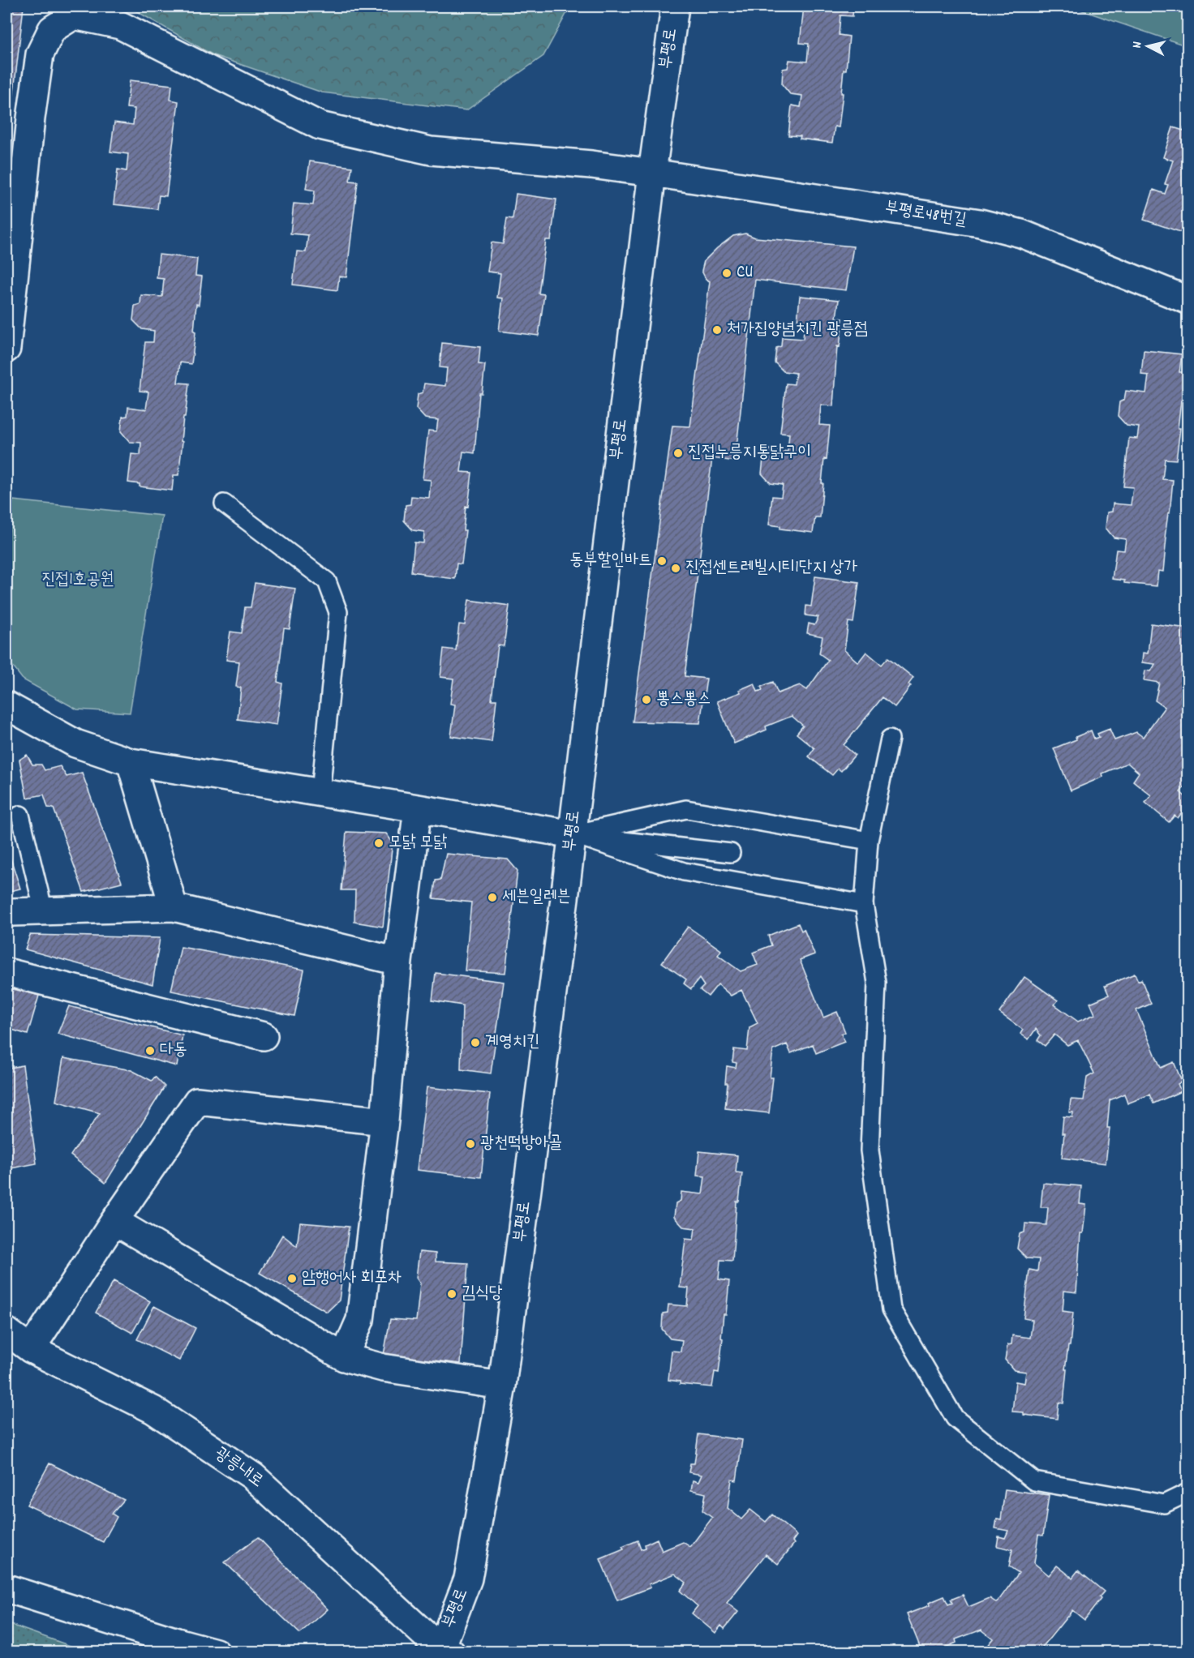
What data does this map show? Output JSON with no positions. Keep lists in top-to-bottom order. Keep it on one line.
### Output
{"streets":{"street":["부평로","부평로48번길","광릉내로"]},"crossings":[["부평로","부평로48번길"],["부평로","광릉내로"]],"parks":["진접1호공원"],"places":["CU","처가집양념치킨 광릉점","진접누릉지통닭구이","동부할인바트","진접센트레빌시티1단지 상가","뽕스뽕스","모닭 모닭","세븐일레븐","계영치킨","다동","광천떡방아골","암행어사 회포차","김식당"],"north":"left"}
